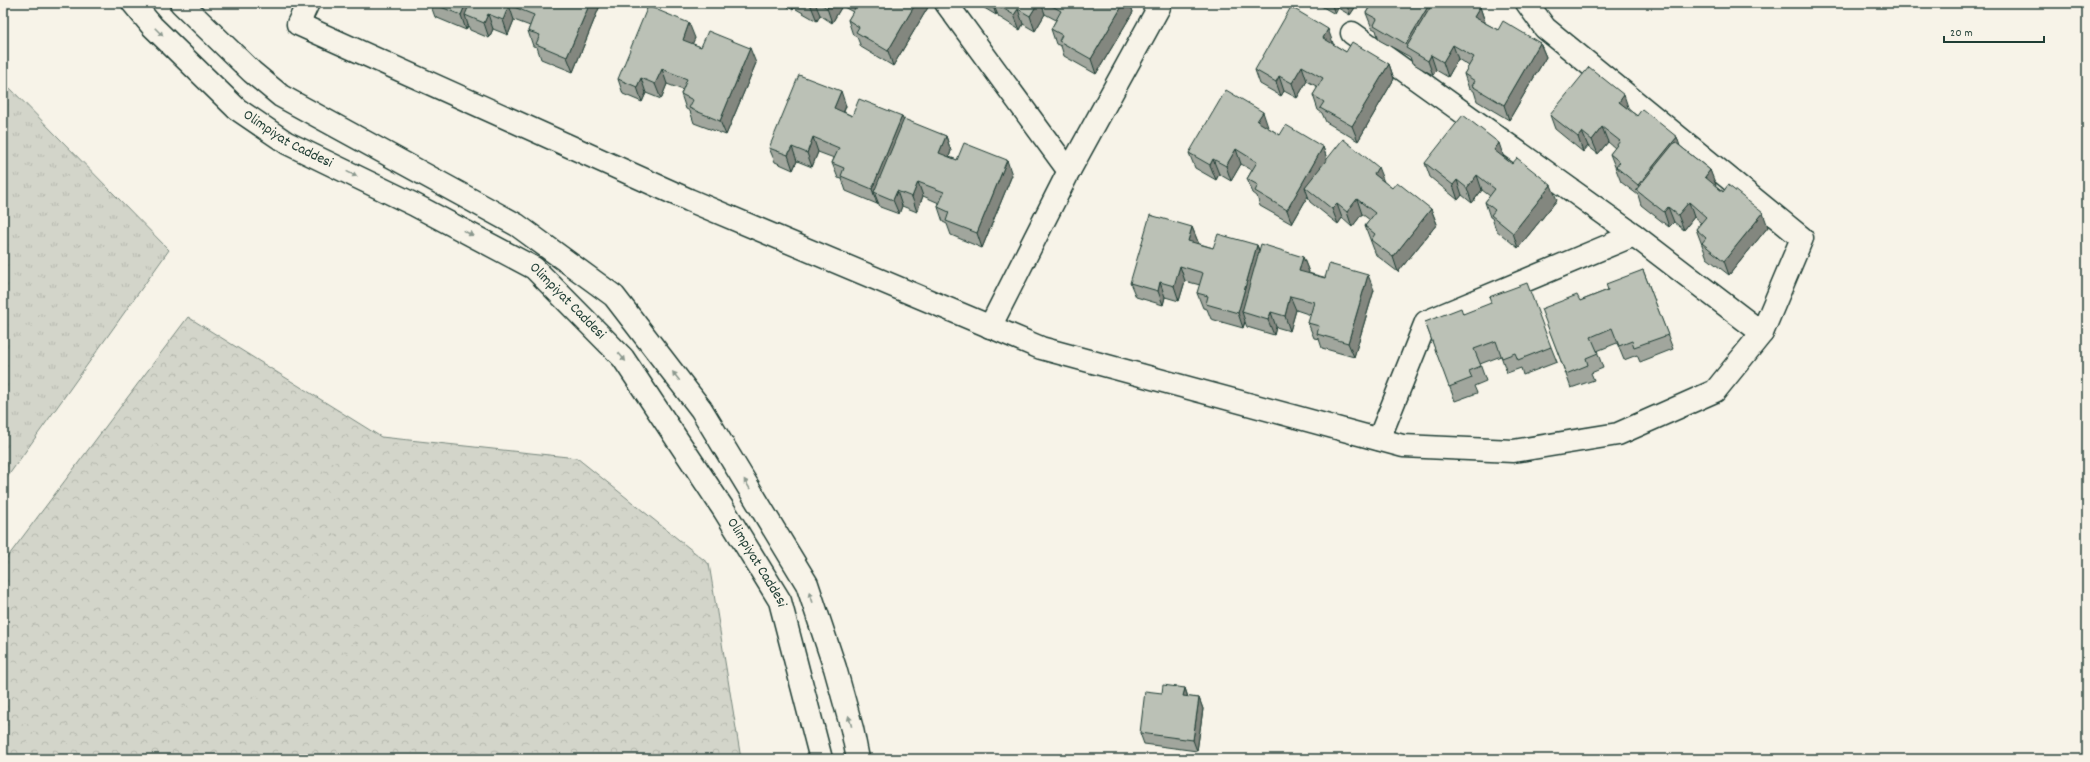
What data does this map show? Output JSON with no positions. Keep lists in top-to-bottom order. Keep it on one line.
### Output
{"streets":{"street":["Olimpiyat Caddesi"]},"scale_bar":"20 m"}
